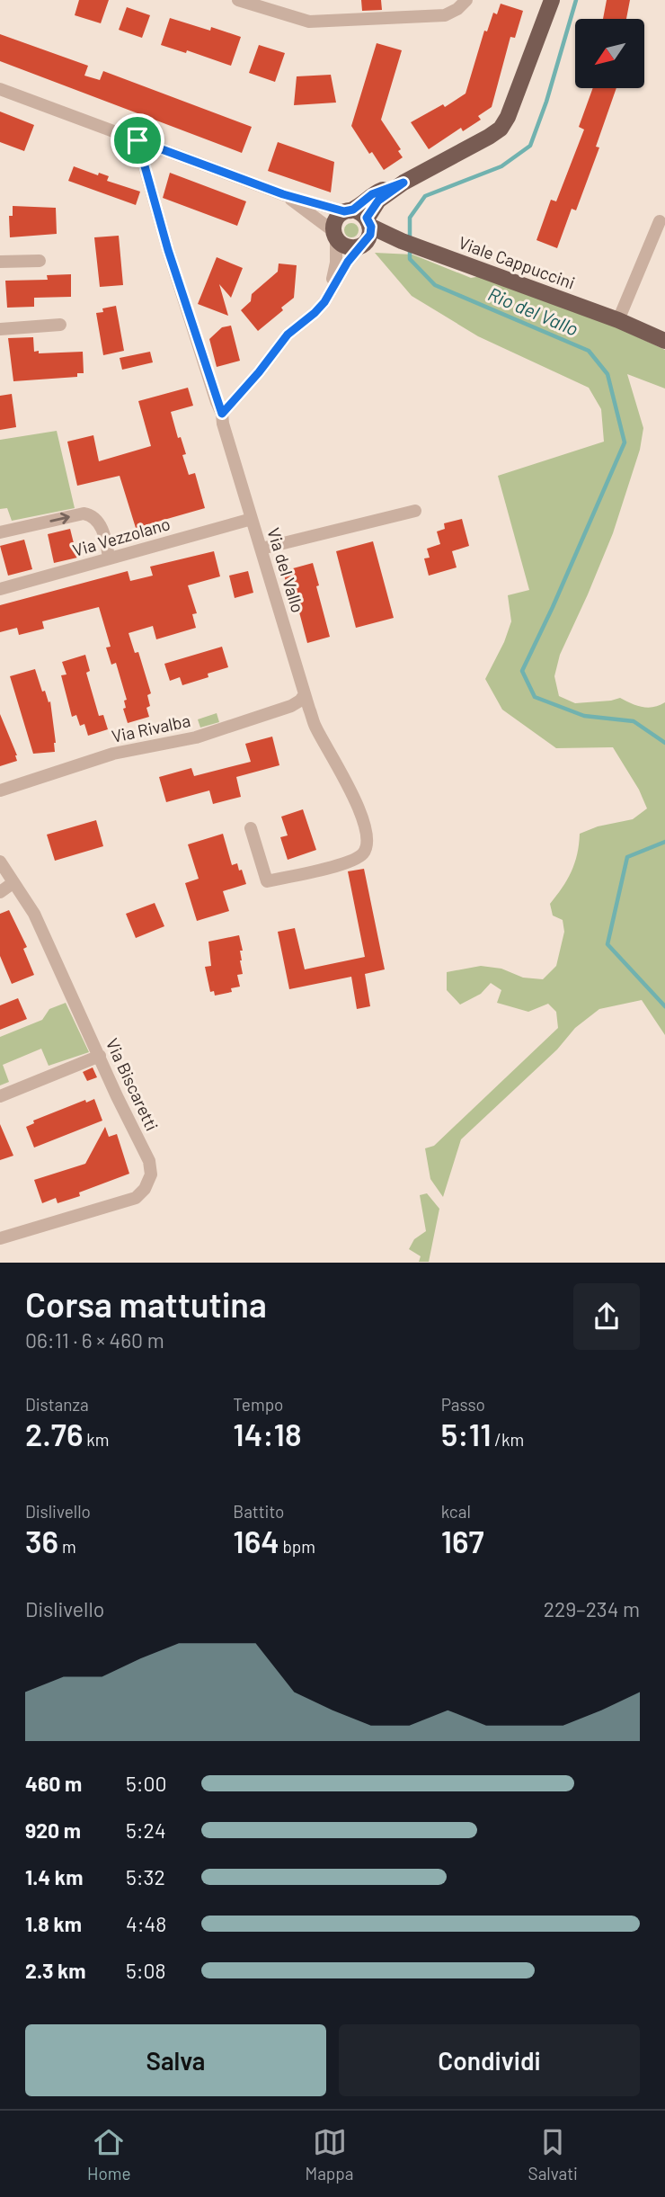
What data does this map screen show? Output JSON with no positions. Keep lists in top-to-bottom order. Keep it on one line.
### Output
{"streets":{"main road":["Viale Cappuccini"],"street":["Via Vezzolano","Via del Vallo","Via Rivalba","Via Biscaretti"]},"crossings":[["Viale Cappuccini","Via del Vallo"],["Via Vezzolano","Via del Vallo"],["Via del Vallo","Via Rivalba"]],"water":["Rio del Vallo"],"north":"bottom left","page":{"heading":["Corsa mattutina","06:11 · 6 × 460 m"],"stats":[["Distanza","2.76 km"],["Tempo","14:18"],["Passo","5:11 /km"],["Dislivello","36 m"],["Battito","164 bpm"],["kcal","167"]],"chart":["Dislivello","229–234 m"],"list":[{"name":"460 m","note":"5:00"},{"name":"920 m","note":"5:24"},{"name":"1.4 km","note":"5:32"},{"name":"1.8 km","note":"4:48"},{"name":"2.3 km","note":"5:08"}],"buttons":["Salva","Condividi"],"tabs":["Home","Mappa","Salvati"]}}
